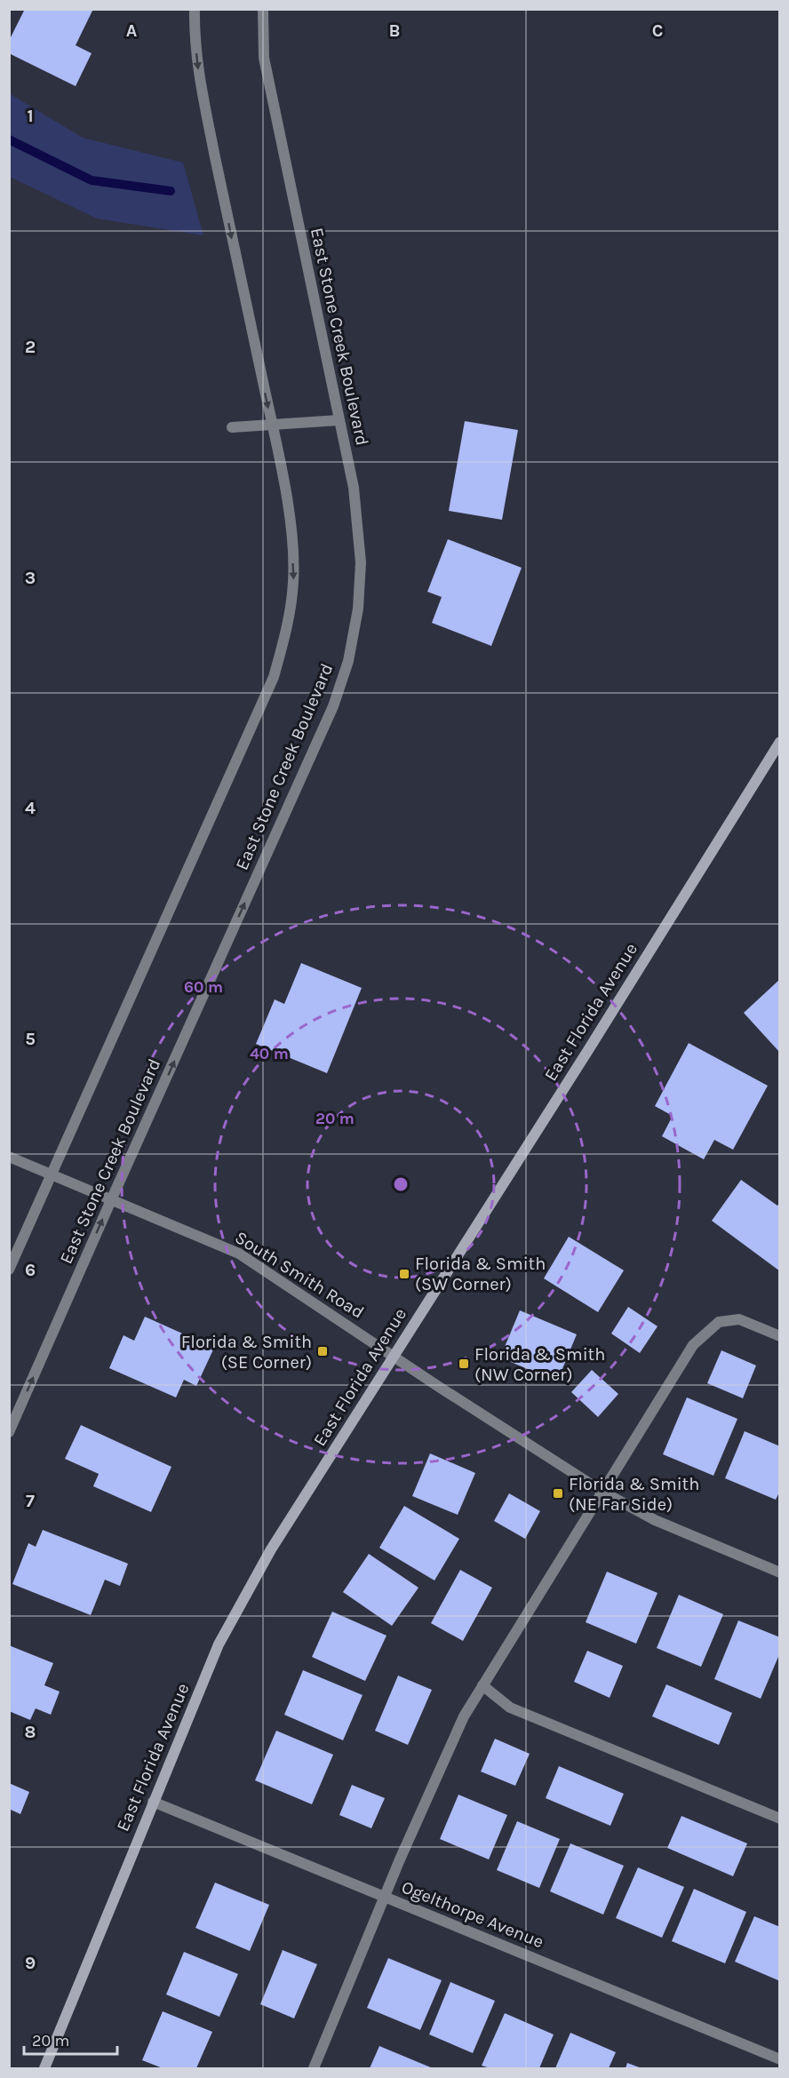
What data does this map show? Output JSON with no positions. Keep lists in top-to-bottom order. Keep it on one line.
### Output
{"streets":{"street":["East Stone Creek Boulevard","East Florida Avenue","South Smith Road","Ogelthorpe Avenue"]},"crossings":[["East Stone Creek Boulevard","South Smith Road"],["East Florida Avenue","South Smith Road"],["East Florida Avenue","Ogelthorpe Avenue"]],"places":{"transit":["Florida & Smith (SW Corner)","Florida & Smith (SE Corner)","Florida & Smith (NW Corner)","Florida & Smith (NE Far Side)"]},"scale_bar":"20 m","grid":{"columns":["A","B","C"],"rows":["1","2","3","4","5","6","7","8","9"]},"rings":["60 m","40 m","20 m"]}
